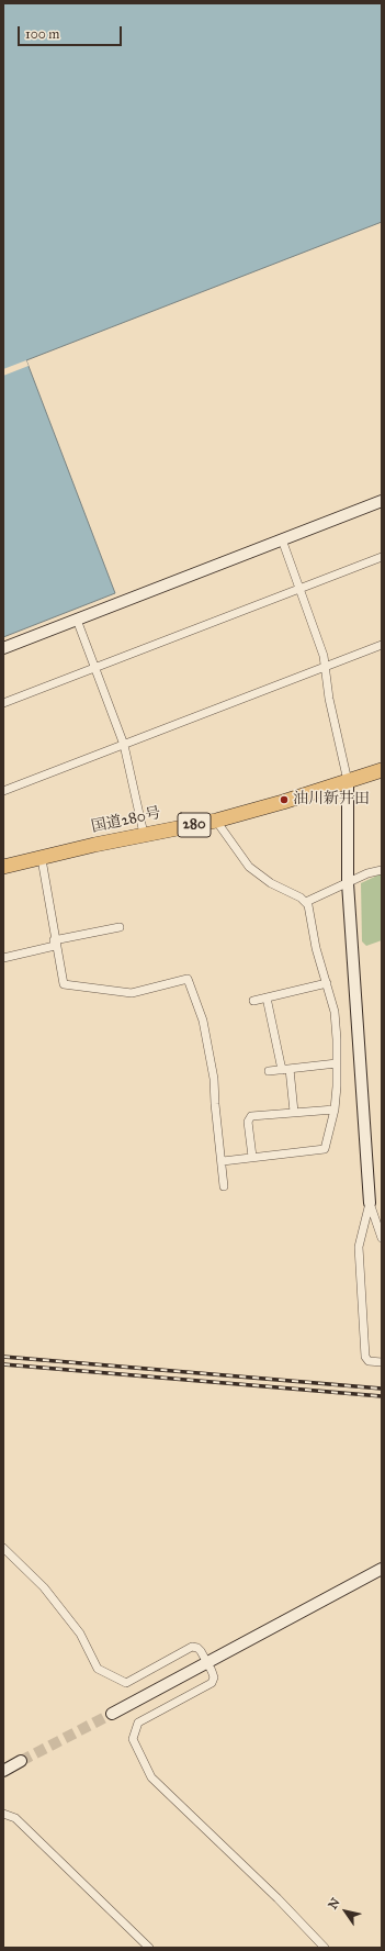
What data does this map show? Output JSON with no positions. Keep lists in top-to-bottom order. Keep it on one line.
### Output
{"streets":{"highway":["国道280号","280"]},"places":["油川新井田"],"scale_bar":"100 m","north":"top left"}
